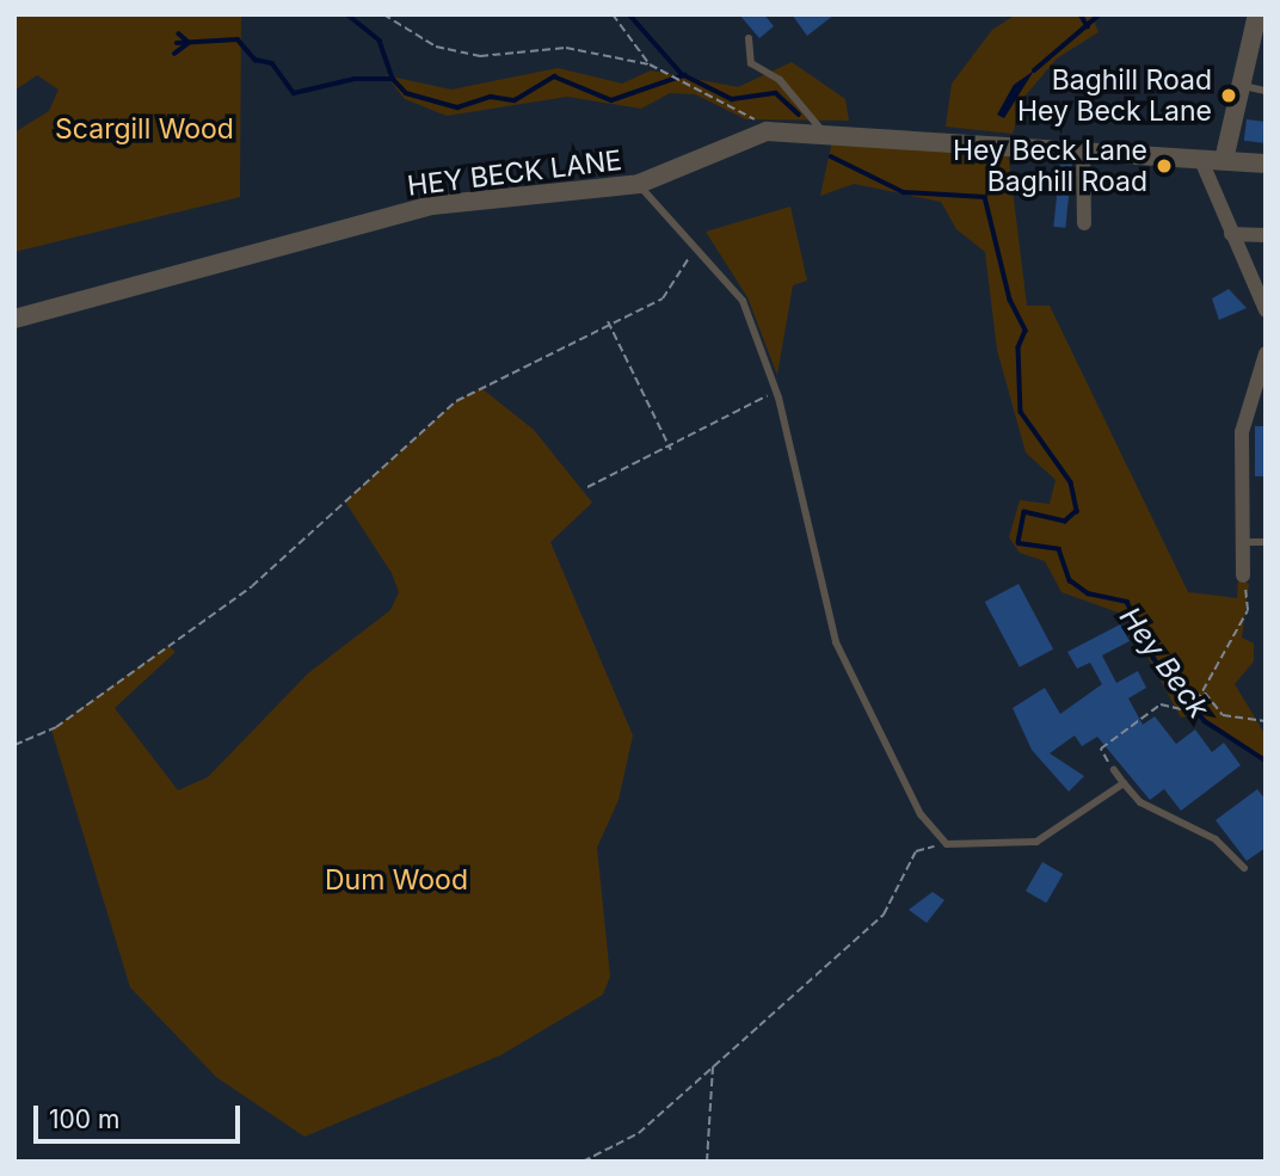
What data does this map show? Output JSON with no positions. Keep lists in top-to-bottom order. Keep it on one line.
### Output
{"streets":{"street":["HEY BECK LANE"]},"water":["Hey Beck"],"parks":["Scargill Wood","Dum Wood"],"places":["Baghill Road Hey Beck Lane","Hey Beck Lane Baghill Road"],"scale_bar":"100 m"}
